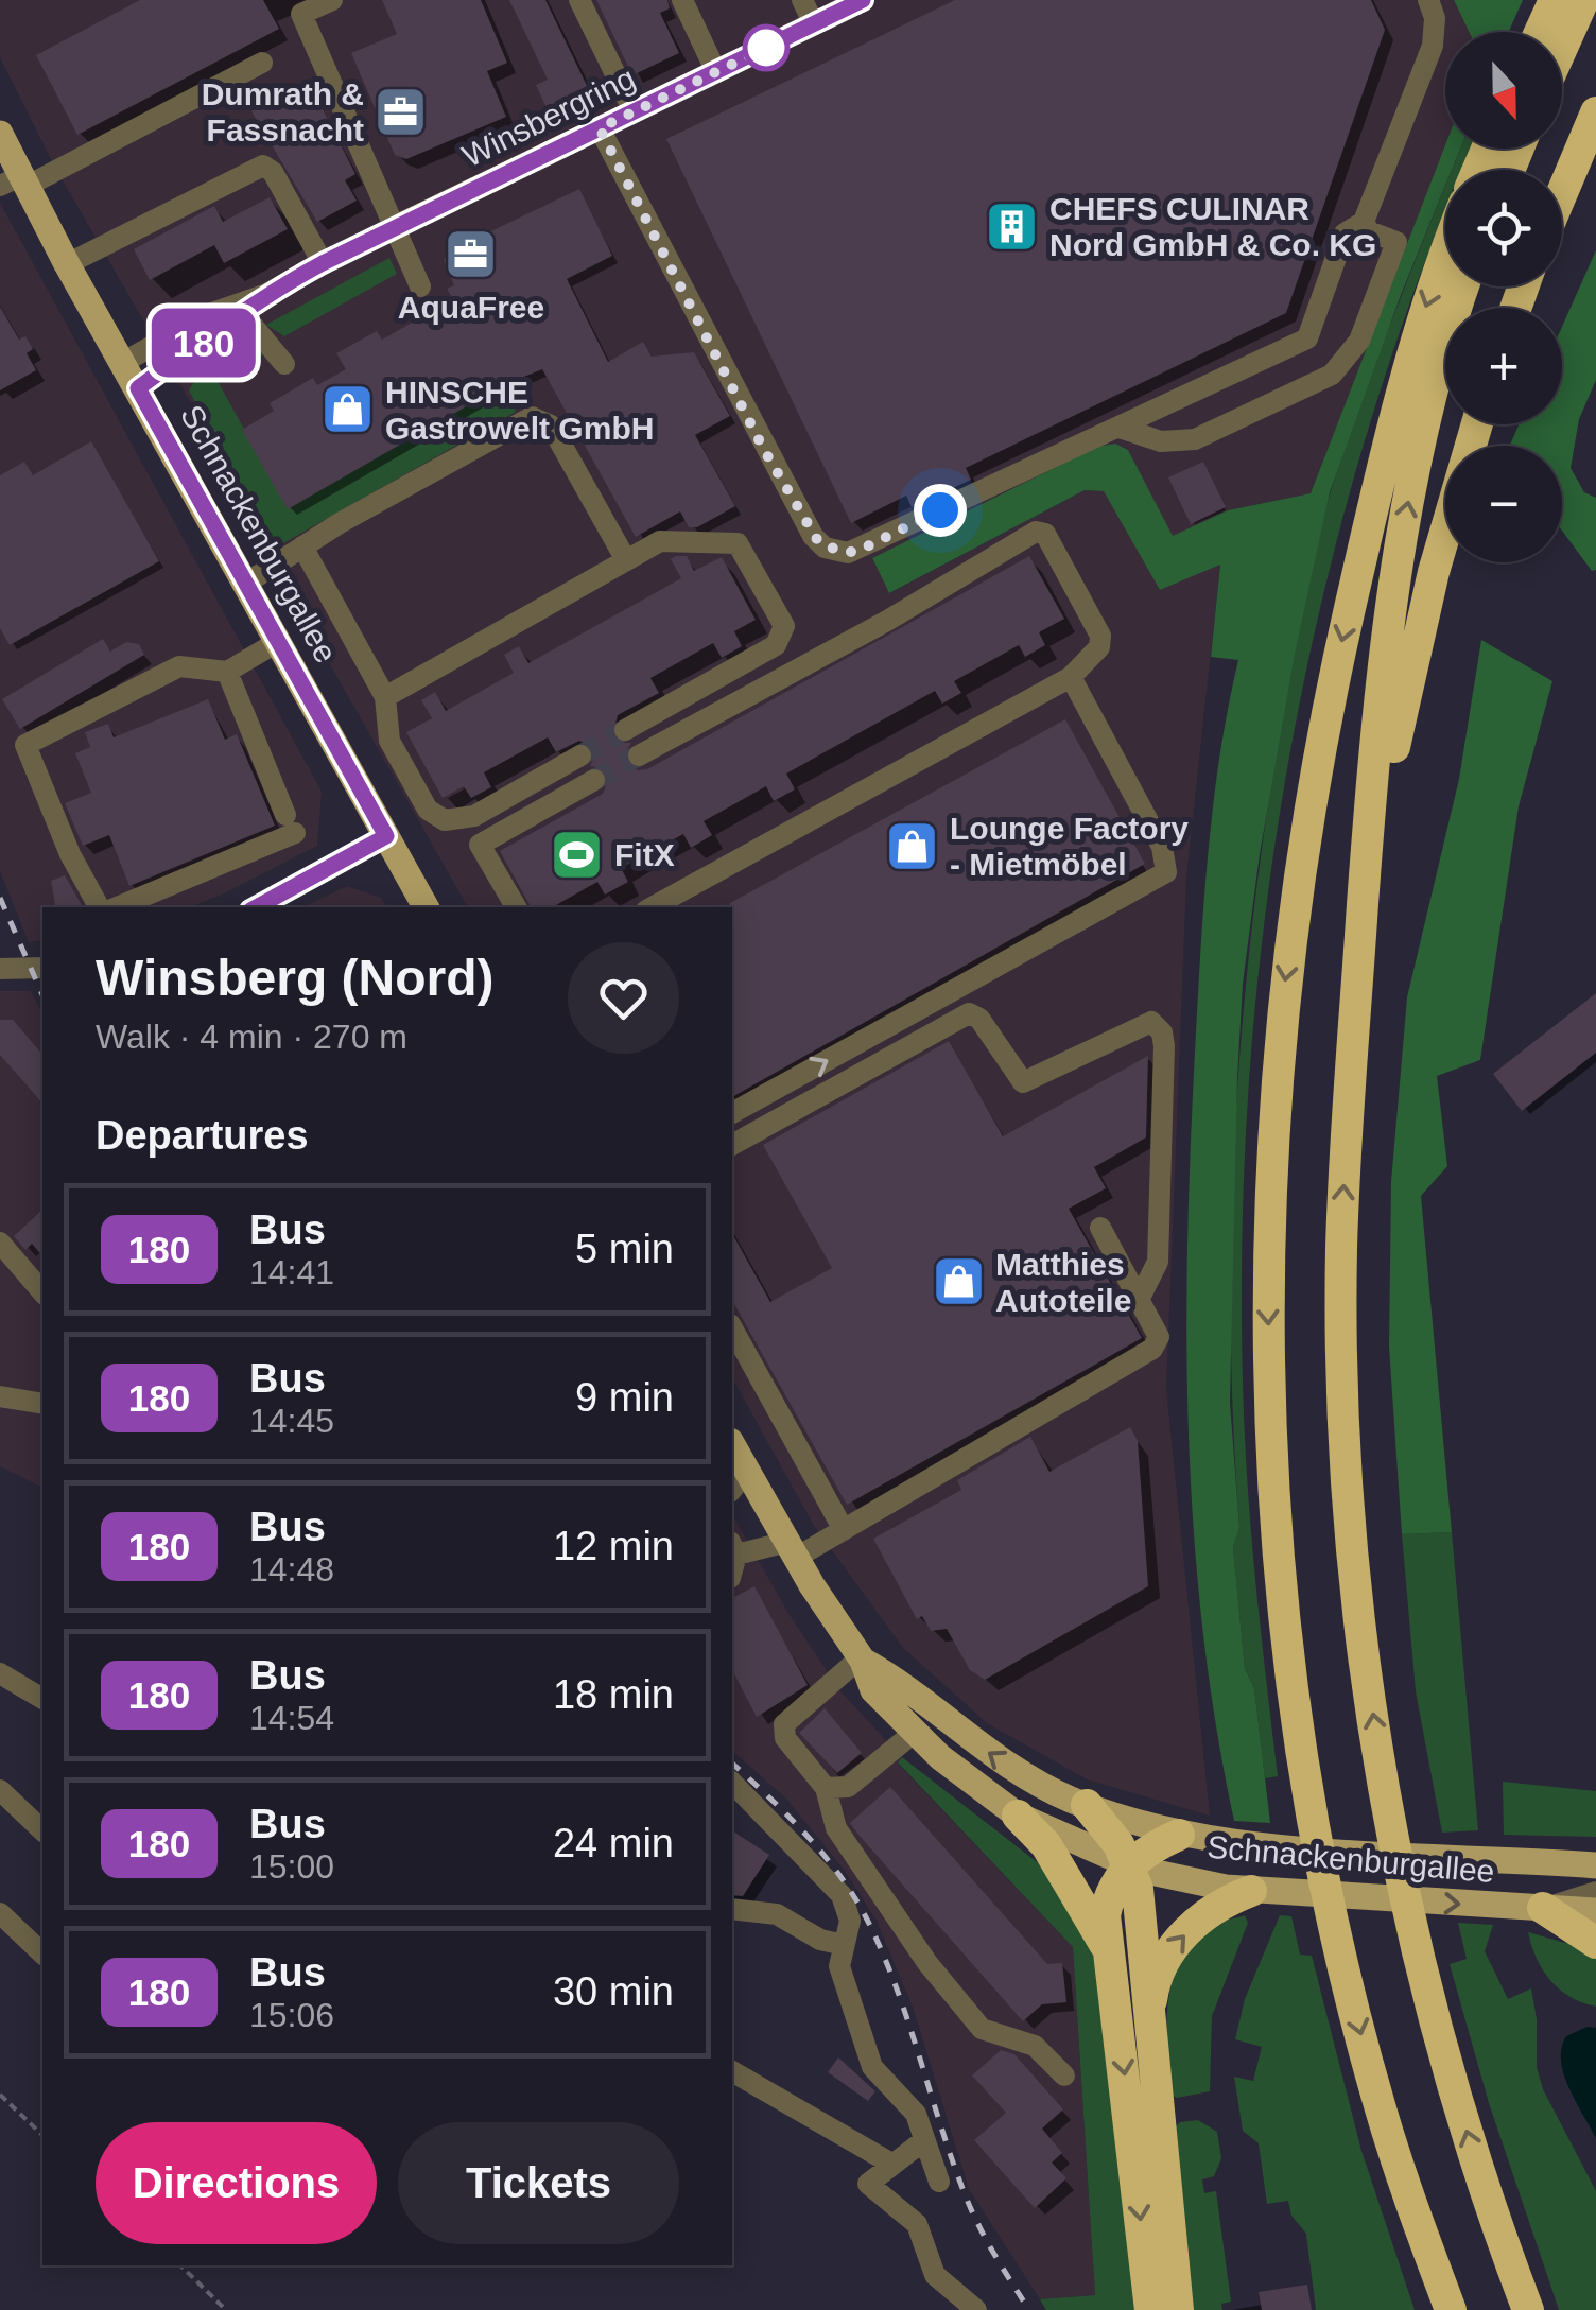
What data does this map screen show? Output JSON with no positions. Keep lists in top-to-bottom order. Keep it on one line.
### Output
{"streets":{"main road":["Schnackenburgallee"],"street":["Winsbergring"]},"crossings":[["Winsbergring","Schnackenburgallee"]],"places":{"office":["Dumrath & Fassnacht","AquaFree"],"building":["CHEFS CULINAR Nord GmbH & Co. KG"],"shop":["HINSCHE Gastrowelt GmbH","Lounge Factory - Mietmöbel","Matthies Autoteile"],"sports":["FitX"]},"lines":["bus line 180"],"north":"bottom","page":{"on_map":"180","map_buttons":["+","−"],"heading":[["Winsberg (Nord)","Walk · 4 min · 270 m"],"Departures"],"list":[{"mark":"180","name":"Bus","note":"14:41","value":"5 min"},{"mark":"180","name":"Bus","note":"14:45","value":"9 min"},{"mark":"180","name":"Bus","note":"14:48","value":"12 min"},{"mark":"180","name":"Bus","note":"14:54","value":"18 min"},{"mark":"180","name":"Bus","note":"15:00","value":"24 min"},{"mark":"180","name":"Bus","note":"15:06","value":"30 min"}],"buttons":["Directions","Tickets"]}}
